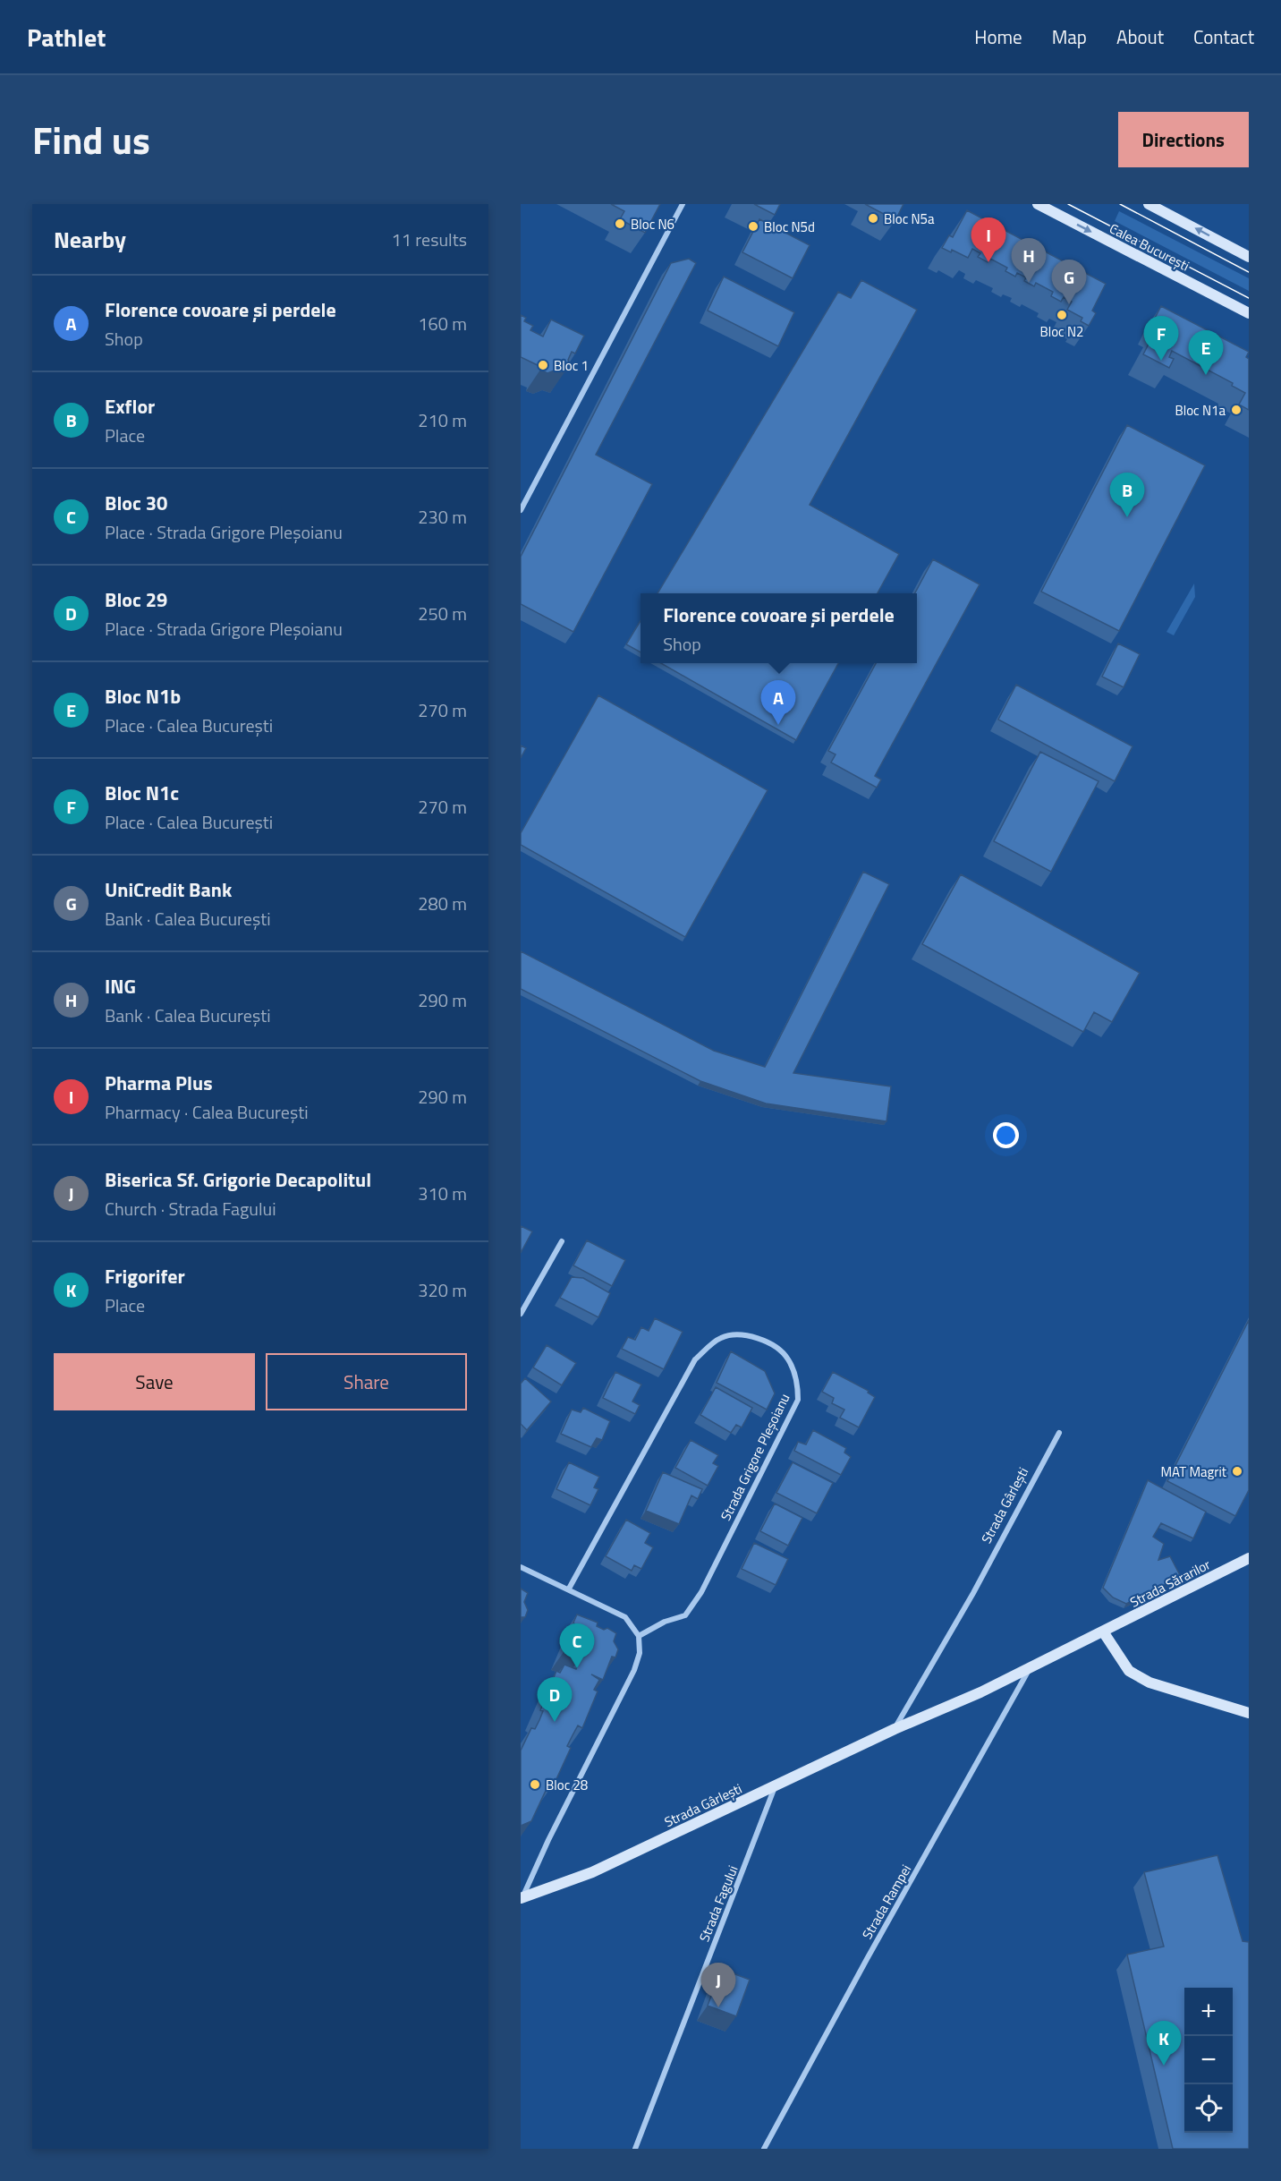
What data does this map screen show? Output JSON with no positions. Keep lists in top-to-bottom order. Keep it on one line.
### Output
{"streets":{"street":["Calea București","Strada Grigore Pleșoianu","Strada Gârlești","Strada Sărarilor","Strada Rampei","Strada Fagului"]},"crossings":[["Strada Gârlești","Strada Sărarilor"],["Strada Gârlești","Strada Rampei"],["Strada Gârlești","Strada Fagului"]],"places":["Bloc N5a","Bloc N6","Bloc N5d","Bloc N2","Bloc 1","Bloc N1a","MAT Magrit","Bloc 28"],"page":{"header":"Pathlet","nav":["Home","Map","About","Contact"],"title":"Find us","buttons":["Directions",["Save","Share"]],"heading":["Nearby","11 results"],"pins":["I","H","G","F","E","B","A","C","D","J","K"],"list":[{"mark":"A","name":"Florence covoare și perdele","note":"Shop","value":"160 m"},{"mark":"B","name":"Exflor","note":"Place","value":"210 m"},{"mark":"C","name":"Bloc 30","note":"Place · Strada Grigore Pleșoianu","value":"230 m"},{"mark":"D","name":"Bloc 29","note":"Place · Strada Grigore Pleșoianu","value":"250 m"},{"mark":"E","name":"Bloc N1b","note":"Place · Calea București","value":"270 m"},{"mark":"F","name":"Bloc N1c","note":"Place · Calea București","value":"270 m"},{"mark":"G","name":"UniCredit Bank","note":"Bank · Calea București","value":"280 m"},{"mark":"H","name":"ING","note":"Bank · Calea București","value":"290 m"},{"mark":"I","name":"Pharma Plus","note":"Pharmacy · Calea București","value":"290 m"},{"mark":"J","name":"Biserica Sf. Grigorie Decapolitul","note":"Church · Strada Fagului","value":"310 m"},{"mark":"K","name":"Frigorifer","note":"Place","value":"320 m"}],"popup":["Florence covoare și perdele","Shop"],"map_buttons":["+","−"]}}
